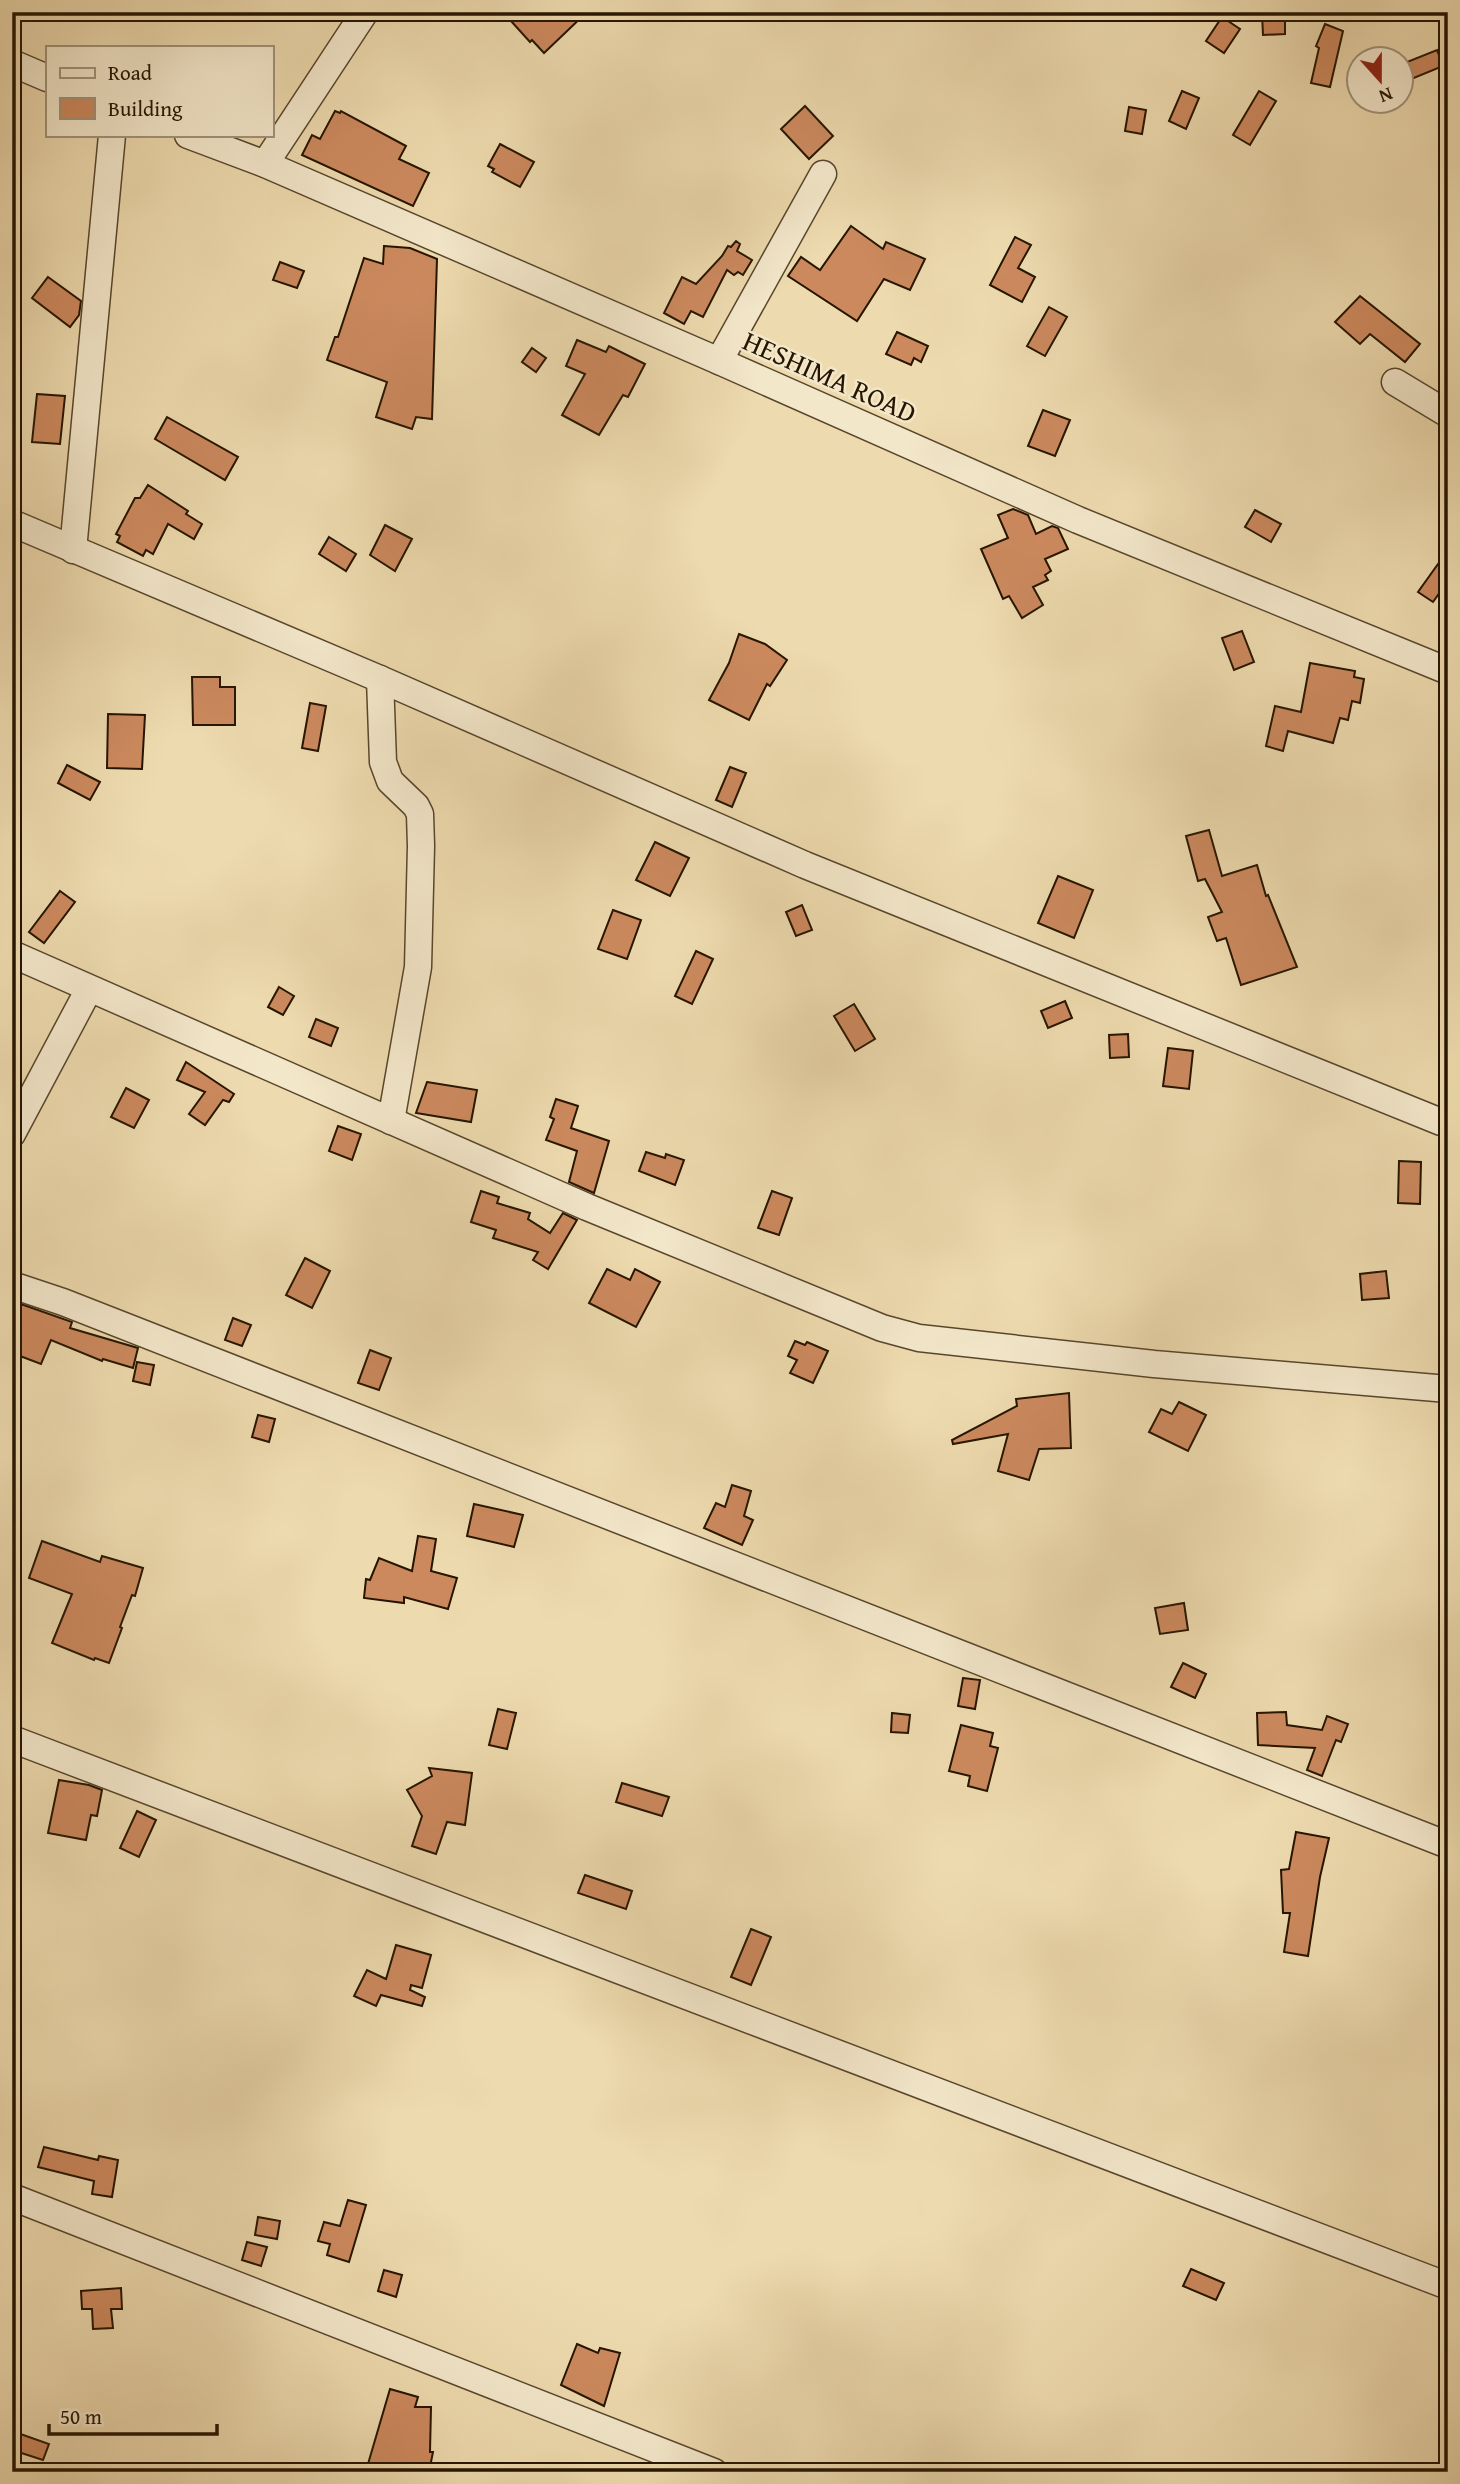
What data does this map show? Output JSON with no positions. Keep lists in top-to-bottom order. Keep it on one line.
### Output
{"streets":{"street":["HESHIMA ROAD"]},"legend":["Road","Building"],"scale_bar":"50 m","north":"bottom"}
